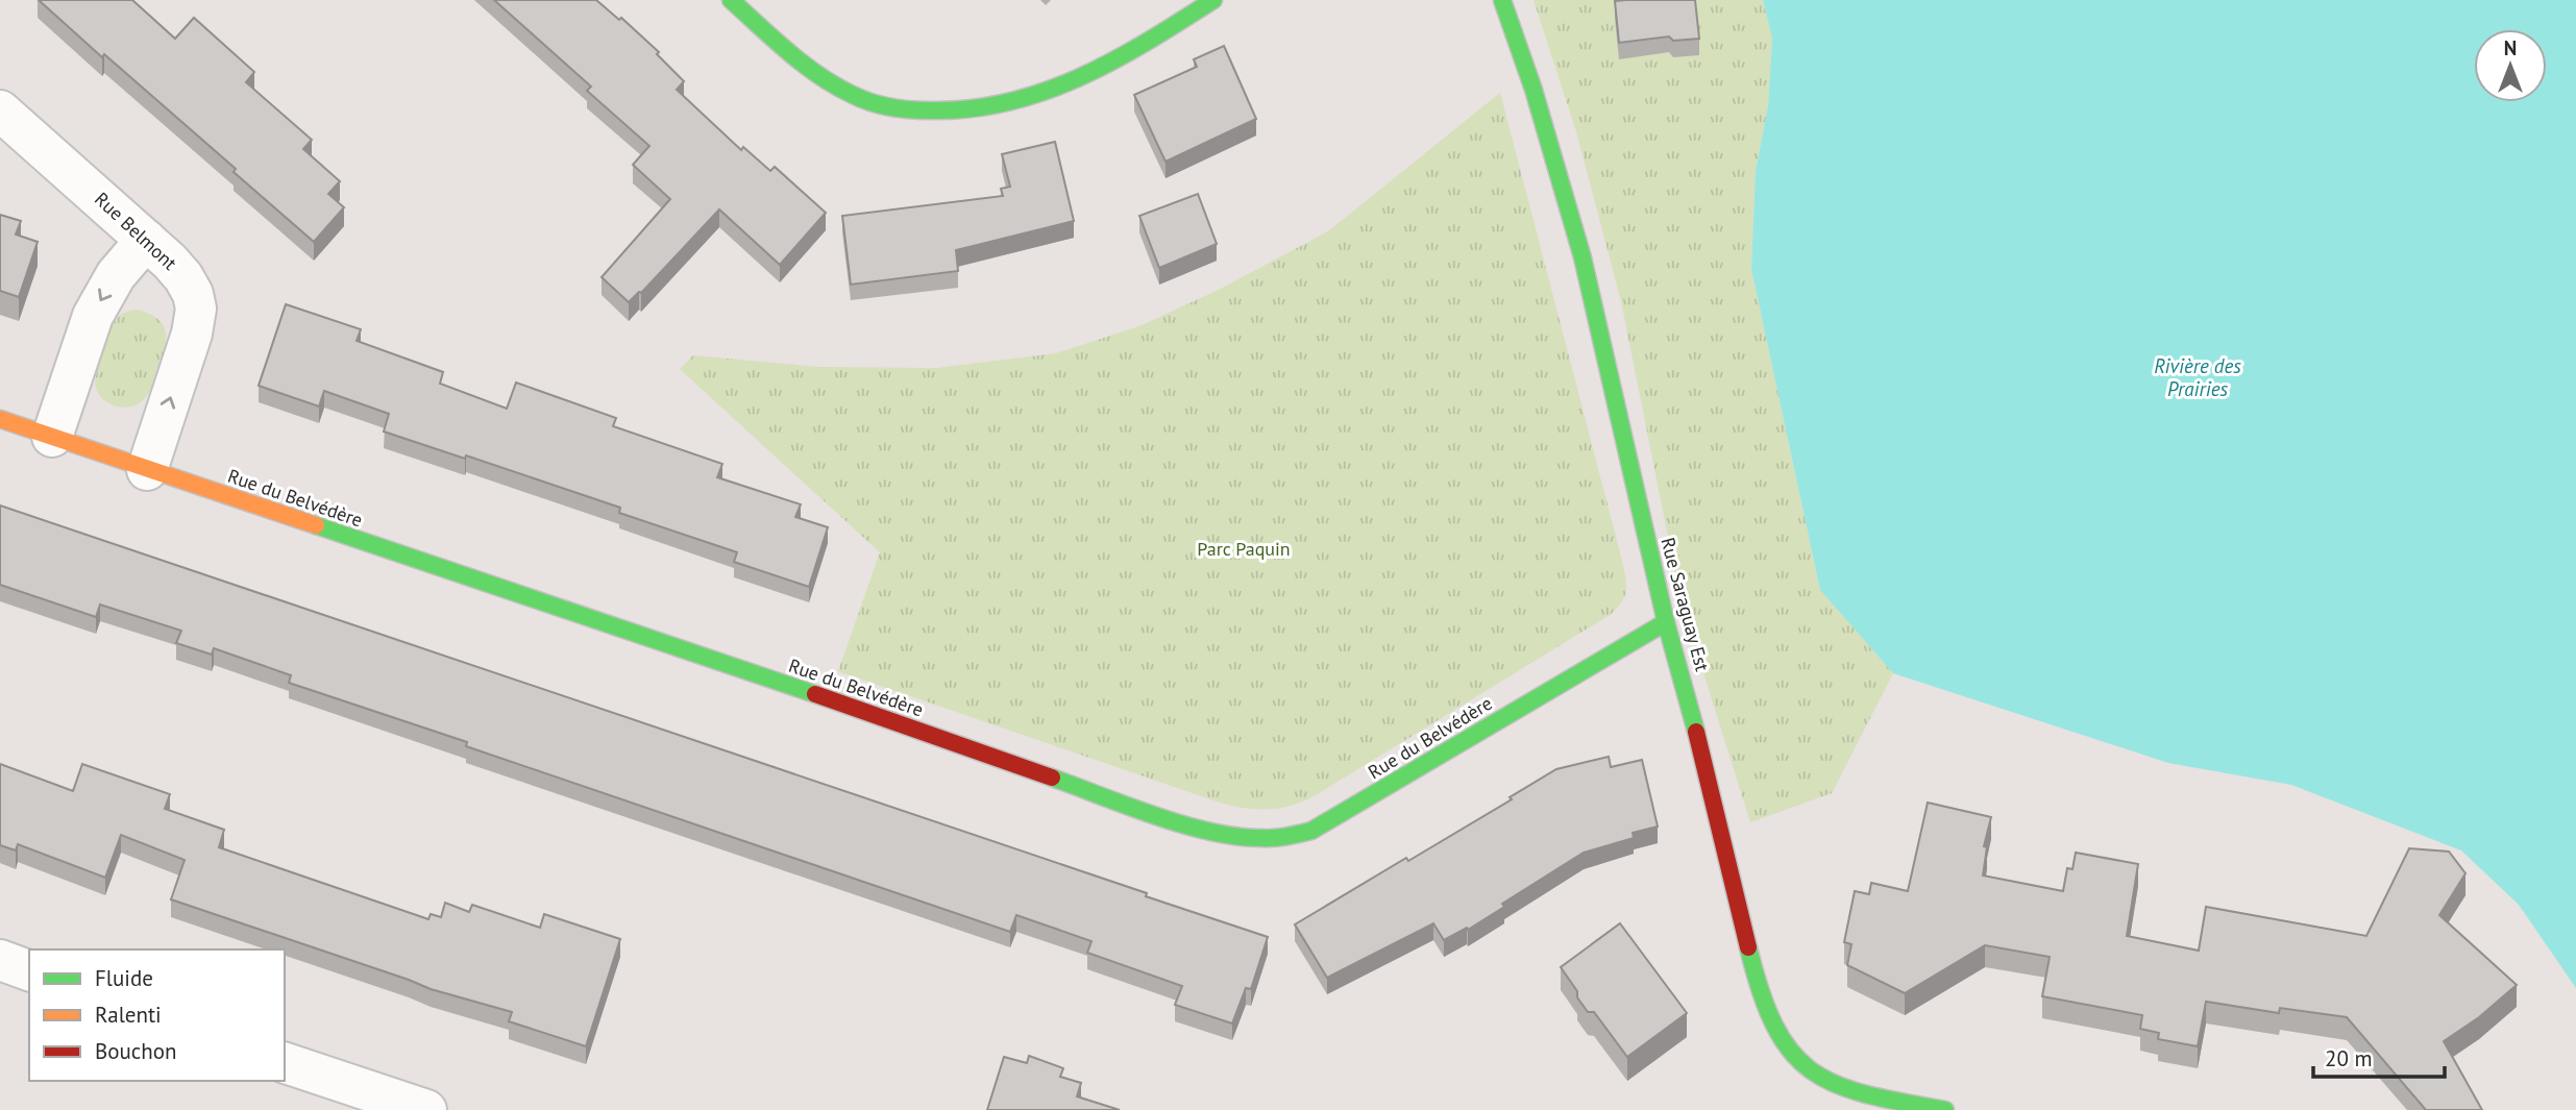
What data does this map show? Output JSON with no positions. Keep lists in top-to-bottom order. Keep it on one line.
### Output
{"streets":{"street":["Rue Belmont","Rue du Belvédère","Rue Saraguay Est"]},"crossings":[["Rue Belmont","Rue du Belvédère"],["Rue du Belvédère","Rue Saraguay Est"]],"one_way":["Rue Belmont"],"water":["Rivière des Prairies"],"parks":["Parc Paquin"],"legend":["Fluide","Ralenti","Bouchon"],"scale_bar":"20 m","north":"top"}
